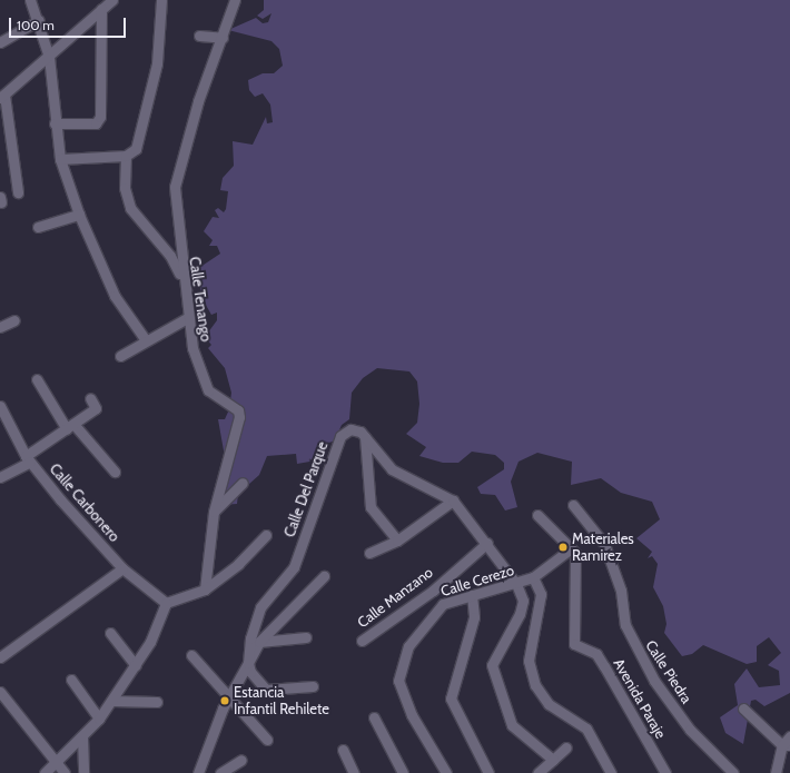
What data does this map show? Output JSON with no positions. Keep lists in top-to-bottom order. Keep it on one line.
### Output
{"streets":{"street":["Calle Tenango","Calle Del Parque","Calle Carbonero","Calle Cerezo","Calle Manzano","Calle Piedra","Avenida Paraje"]},"crossings":[["Calle Cerezo","Avenida Paraje"]],"places":["Materiales Ramirez","Estancia Infantil Rehilete"],"scale_bar":"100 m"}
